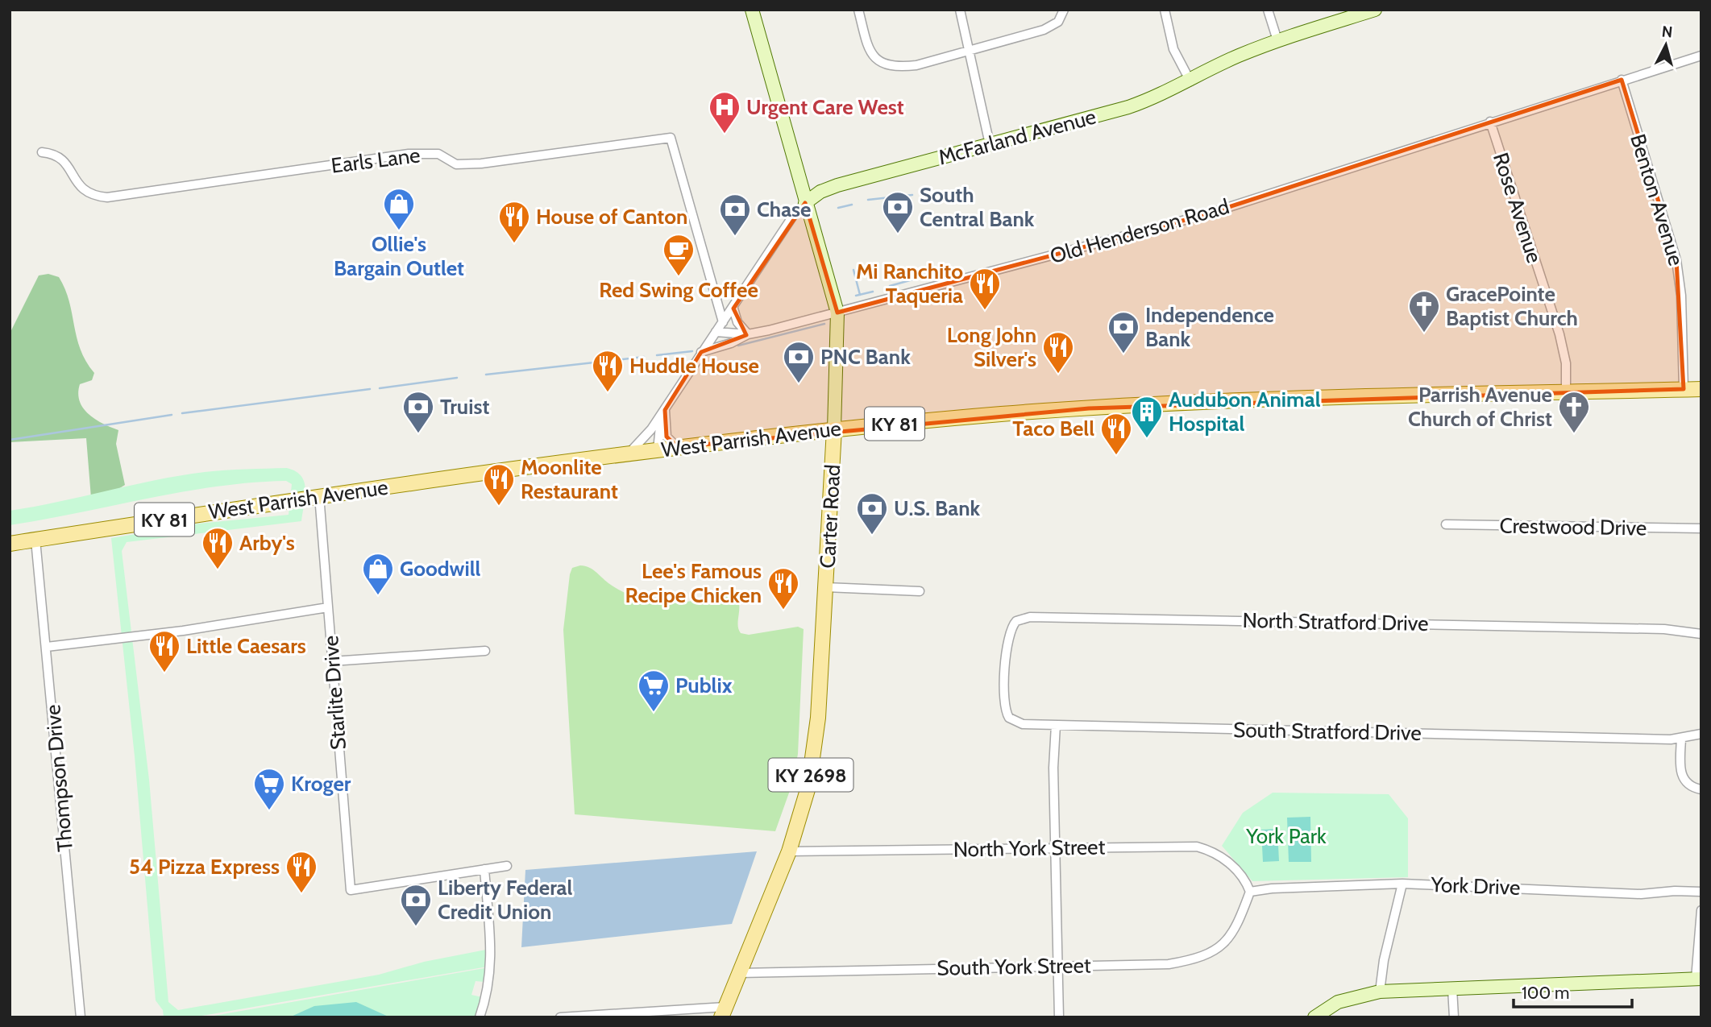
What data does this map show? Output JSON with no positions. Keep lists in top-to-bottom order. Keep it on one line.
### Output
{"streets":{"main road":["KY 81","West Parrish Avenue","Carter Road","KY 2698"],"street":["McFarland Avenue","Earls Lane","Benton Avenue","Rose Avenue","Old Henderson Road","Crestwood Drive","North Stratford Drive","Starlite Drive","South Stratford Drive","Thompson Drive","North York Street","York Drive","South York Street"]},"crossings":[["McFarland Avenue","Earls Lane"],["McFarland Avenue","Old Henderson Road"],["McFarland Avenue","Carter Road"],["Benton Avenue","Old Henderson Road"],["Benton Avenue","West Parrish Avenue"],["Rose Avenue","Old Henderson Road"],["Rose Avenue","West Parrish Avenue"],["Old Henderson Road","Carter Road"],["West Parrish Avenue","Carter Road"],["West Parrish Avenue","Starlite Drive"],["West Parrish Avenue","Thompson Drive"],["Carter Road","North York Street"],["Carter Road","South York Street"],["North Stratford Drive","South Stratford Drive"],["North York Street","York Drive"],["North York Street","South York Street"],["York Drive","South York Street"]],"parks":["York Park"],"places":{"hospital":["Urgent Care West"],"shop":["Ollie's Bargain Outlet","Goodwill"],"bank":["South Central Bank","Chase","Independence Bank","PNC Bank","Truist","U.S. Bank","Liberty Federal Credit Union"],"restaurant":["House of Canton","Mi Ranchito Taqueria","Long John Silver's","Huddle House","Taco Bell","Moonlite Restaurant","Arby's","Lee's Famous Recipe Chicken","Little Caesars","54 Pizza Express"],"cafe":["Red Swing Coffee"],"church":["GracePointe Baptist Church","Parrish Avenue Church of Christ"],"building":["Audubon Animal Hospital"],"supermarket":["Publix","Kroger"]},"scale_bar":"100 m","north":"top"}
